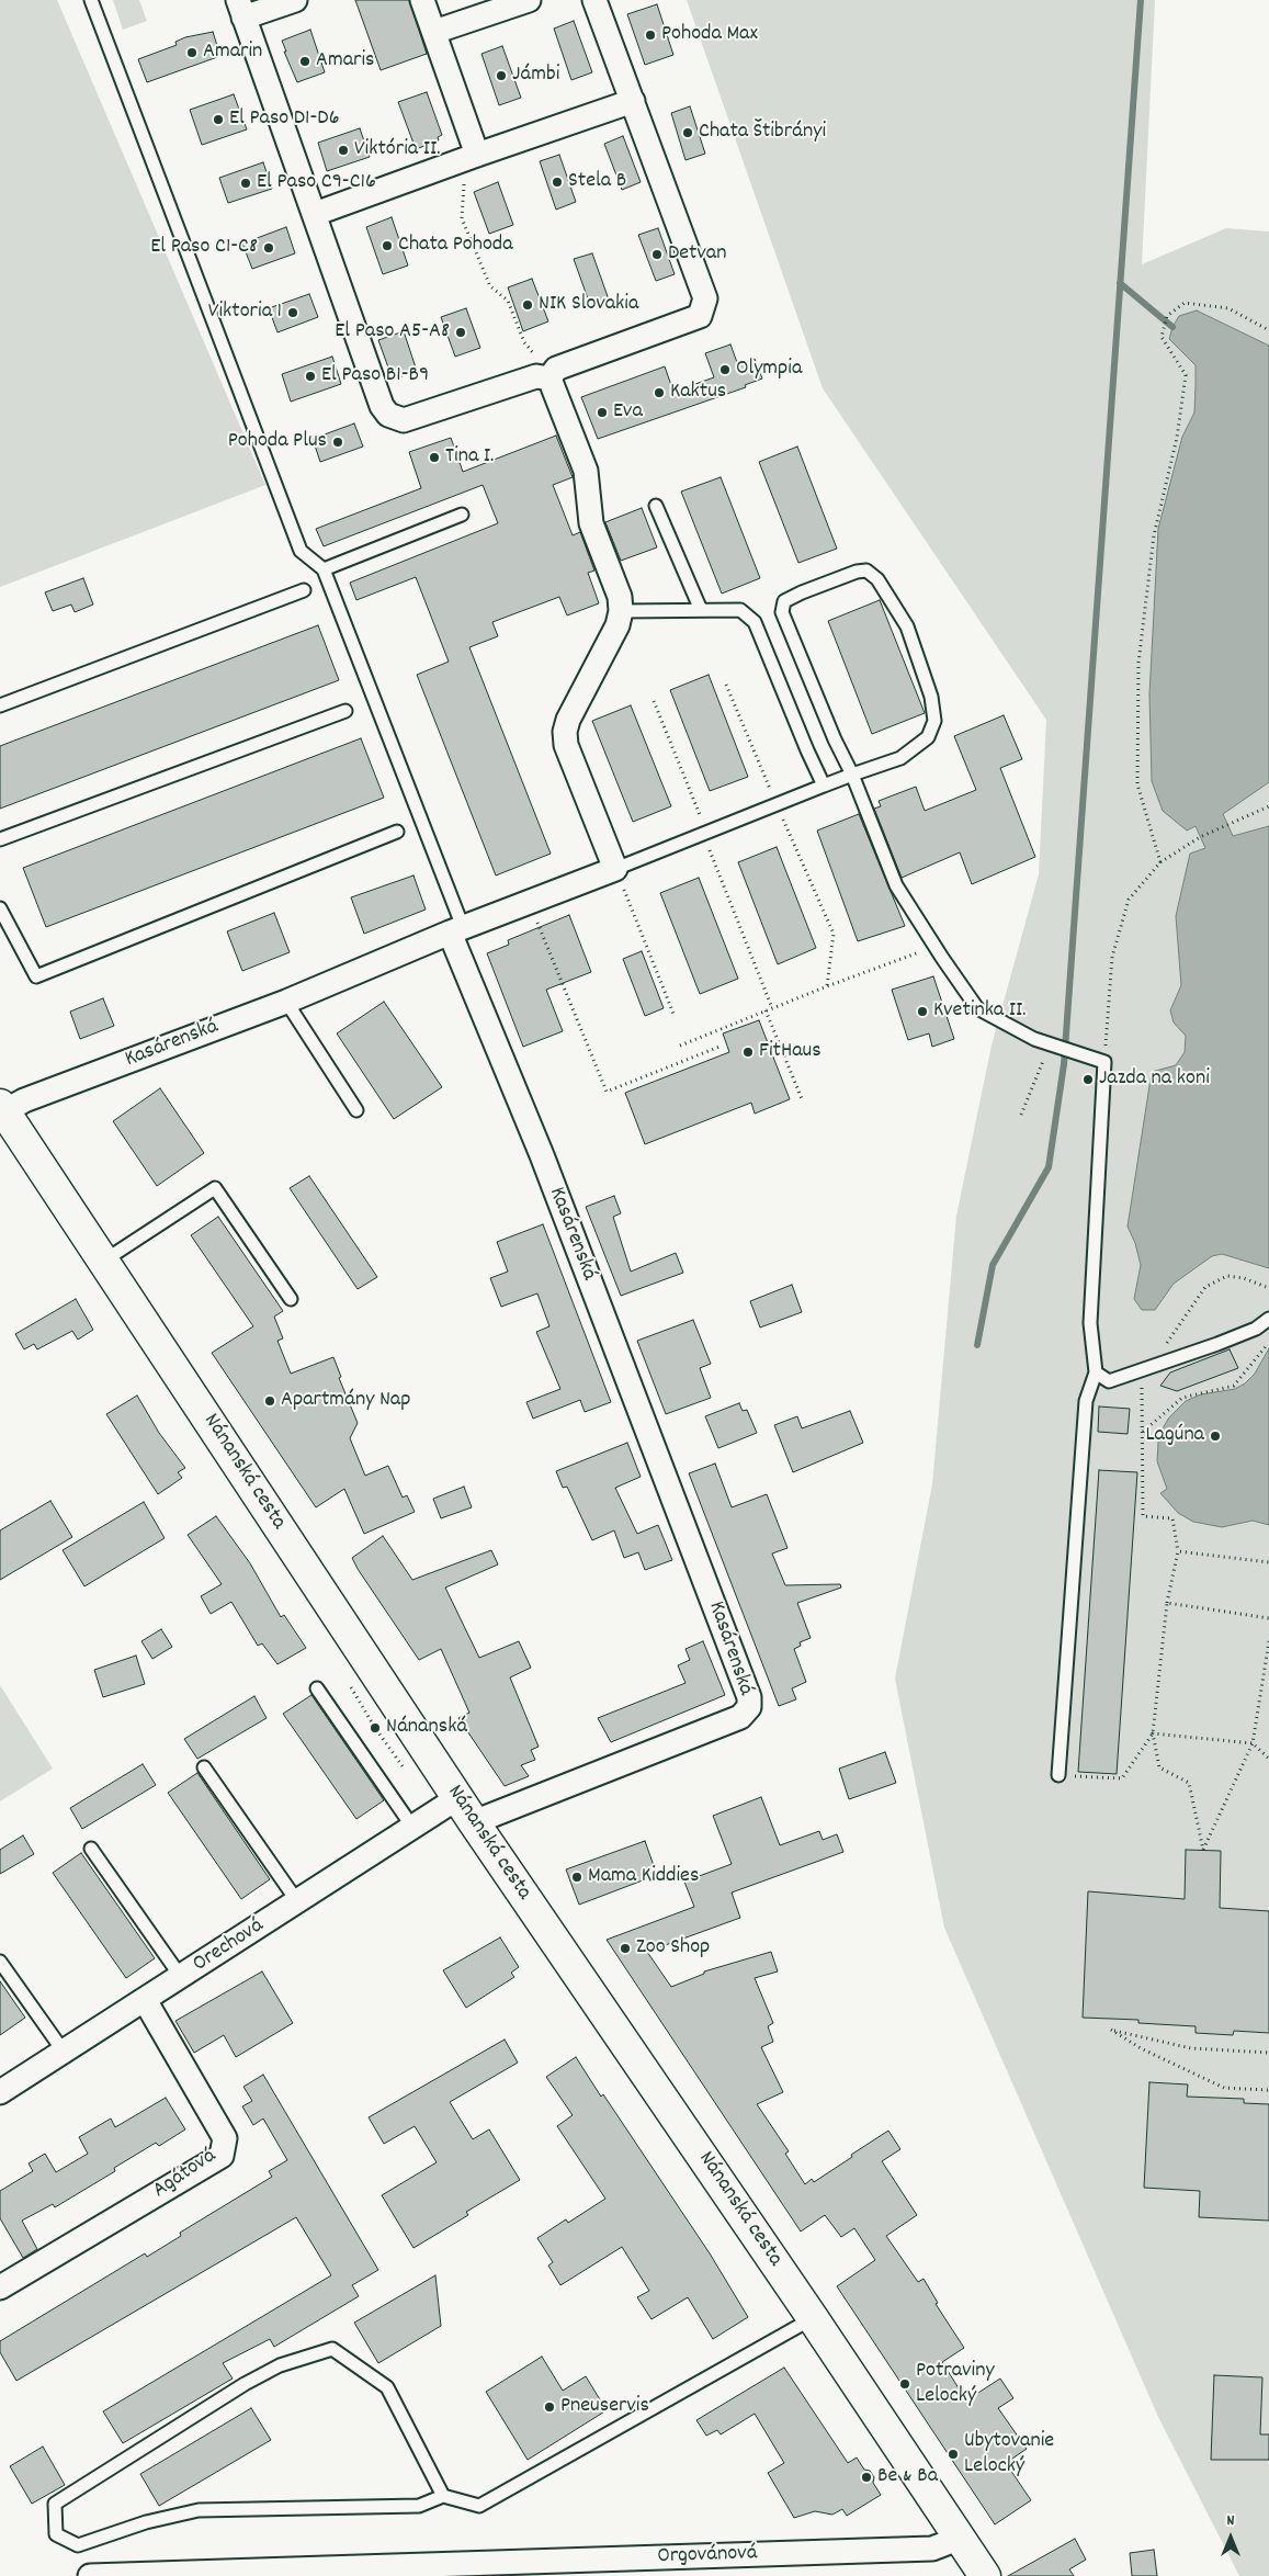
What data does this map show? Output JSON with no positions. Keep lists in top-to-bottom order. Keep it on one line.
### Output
{"streets":{"main road":["Nánanská cesta"],"street":["Kasárenská","Orechová","Agátová","Orgovánová"]},"crossings":[["Kasárenská","Nánanská cesta"],["Nánanská cesta","Orechová"],["Nánanská cesta","Orgovánová"],["Orechová","Agátová"]],"places":["Pohoda Max","Amarin","Amaris","Jámbi","El Paso D1-D6","Chata Štibrányi","Viktória II.","Stela B","El Paso C9-C16","Chata Pohoda","El Paso C1-C8","Detvan","NIK Slovakia","Viktoria 1","El Paso A5-A8","Olympia","El Paso B1-B9","Kaktus","Eva","Pohoda Plus","Tina I.","Kvetinka II.","FitHaus","Jazda na koni","Apartmány Nap","Lagúna","Nánanská","Mama Kiddies","Zoo Shop","Potraviny Lelocký","Pneuservis","Ubytovanie Lelocký","Be & Ba"],"north":"top"}
